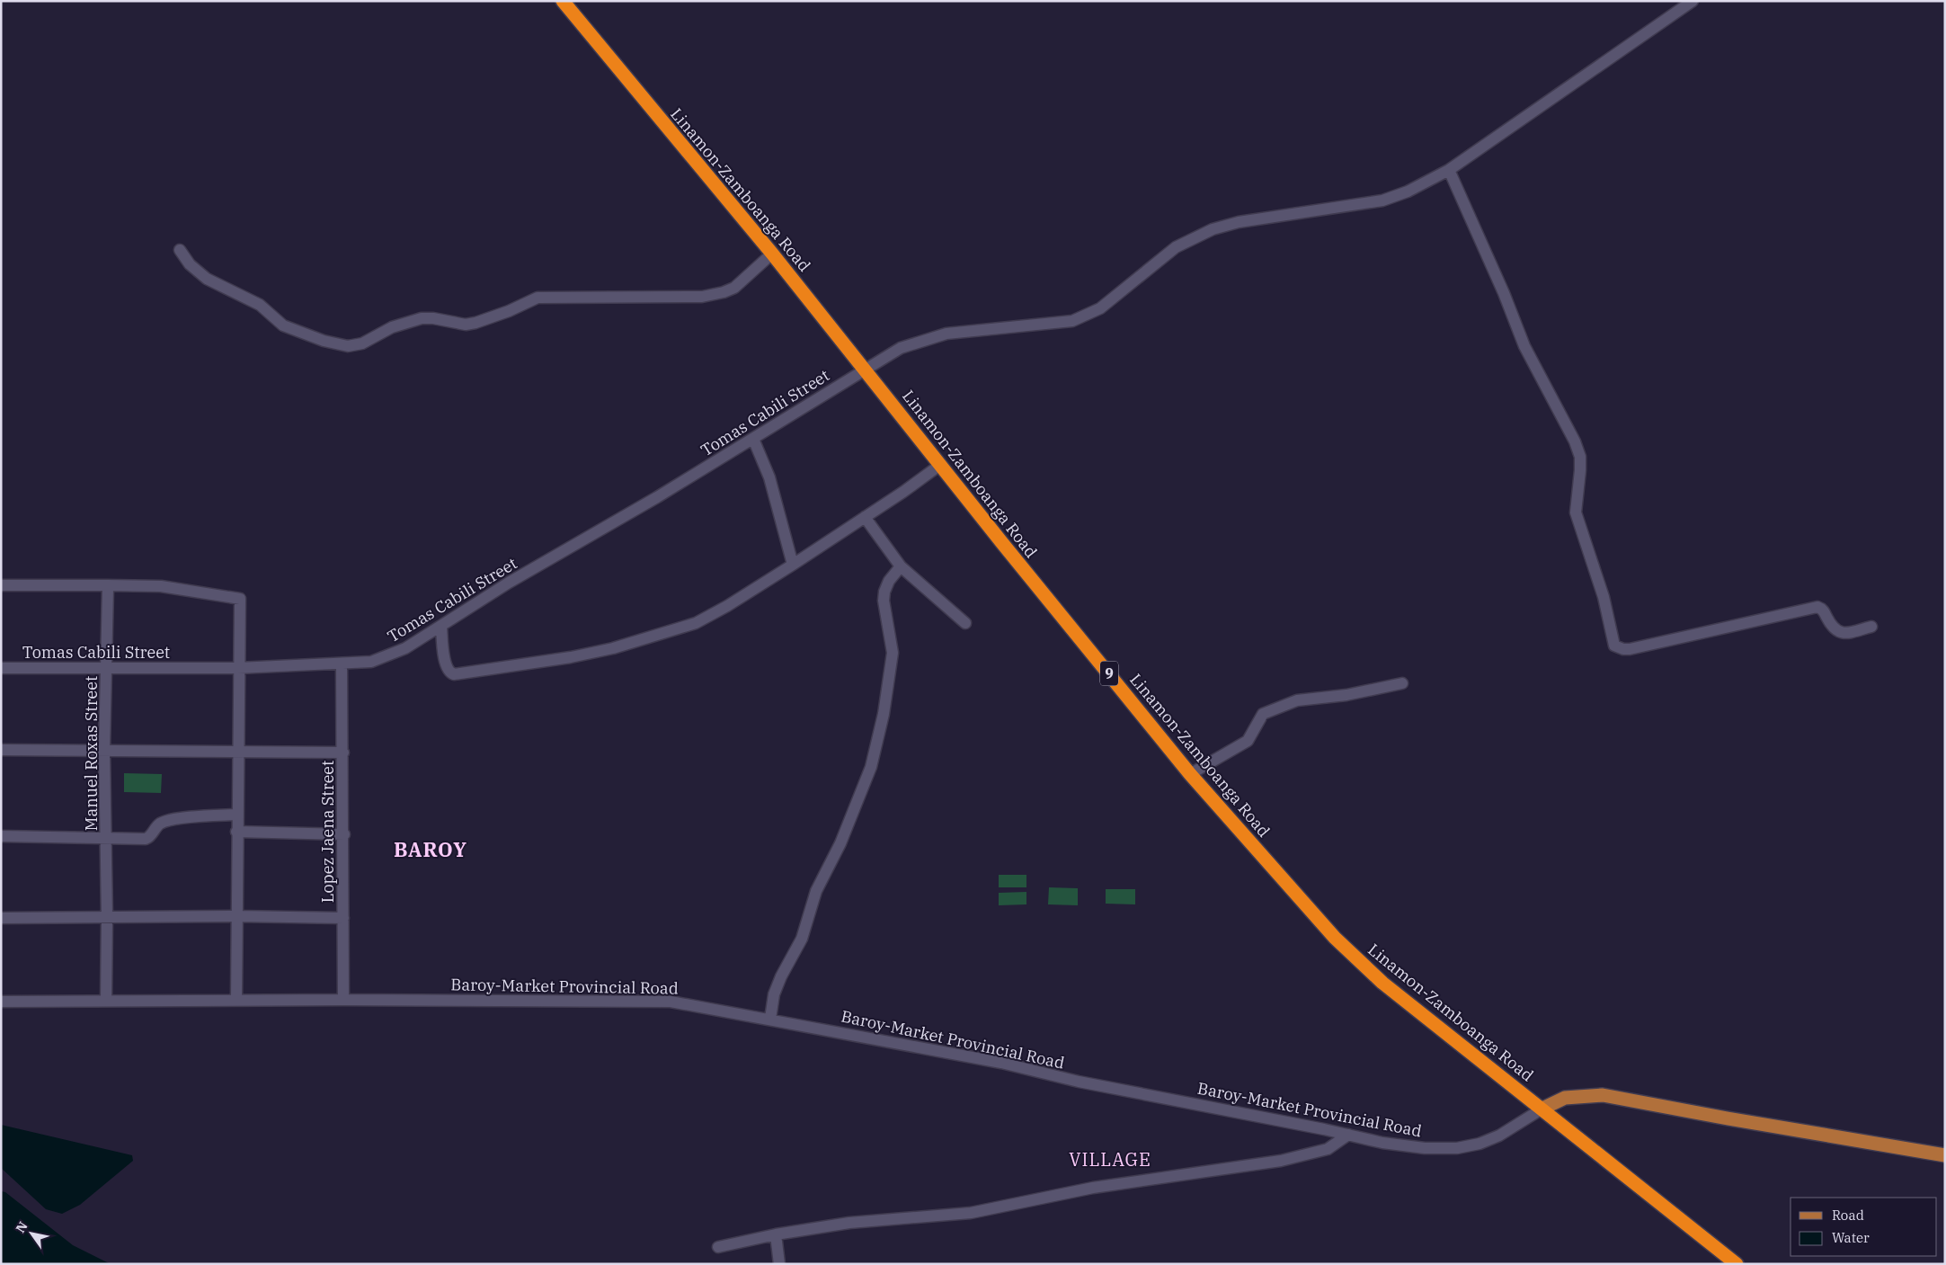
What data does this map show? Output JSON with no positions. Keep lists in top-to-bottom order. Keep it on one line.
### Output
{"streets":{"highway":["Linamon-Zamboanga Road","9"],"street":["Tomas Cabili Street","Manuel Roxas Street","Lopez Jaena Street","Baroy-Market Provincial Road"]},"crossings":[["Linamon-Zamboanga Road","Tomas Cabili Street"],["Linamon-Zamboanga Road","Baroy-Market Provincial Road"],["Tomas Cabili Street","Manuel Roxas Street"],["Tomas Cabili Street","Lopez Jaena Street"],["Manuel Roxas Street","Baroy-Market Provincial Road"],["Lopez Jaena Street","Baroy-Market Provincial Road"]],"districts":["BAROY","VILLAGE"],"legend":["Road","Water"],"north":"top left"}
